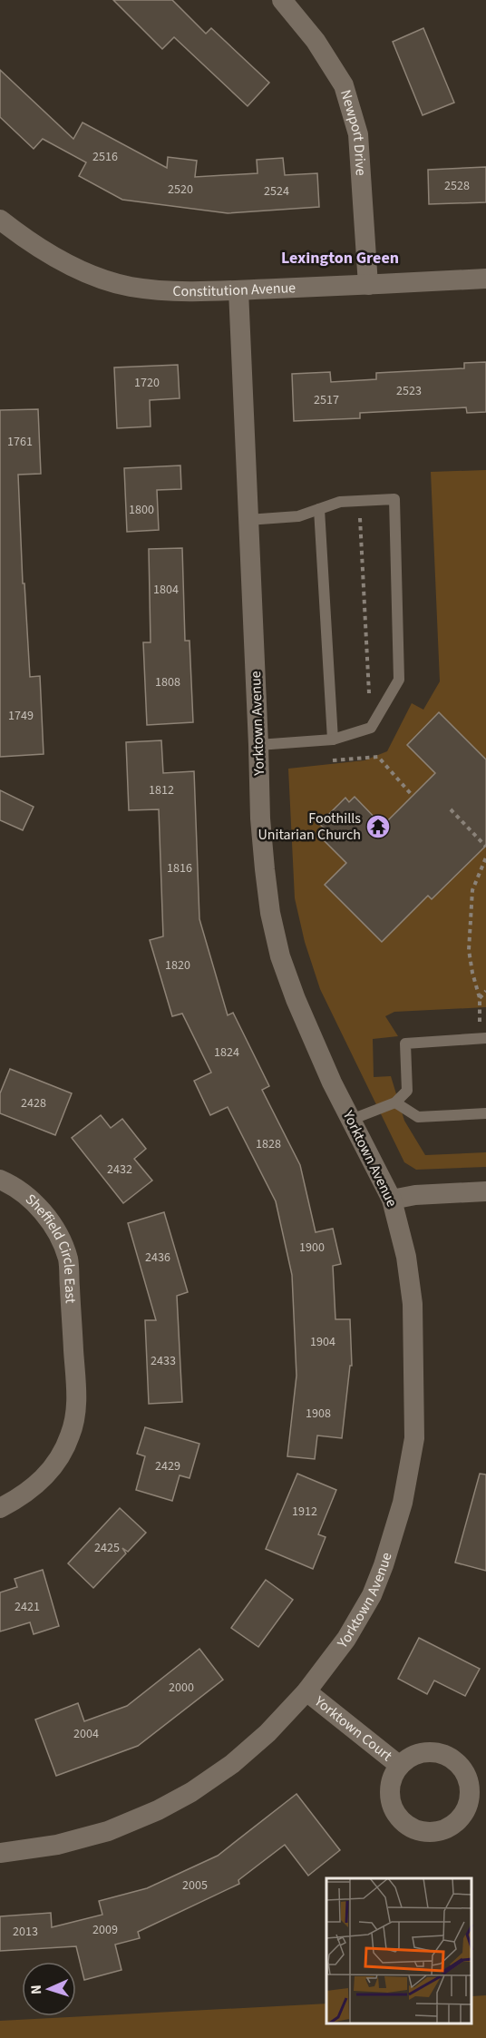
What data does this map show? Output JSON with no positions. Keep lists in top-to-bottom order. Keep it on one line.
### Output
{"streets":{"street":["Newport Drive","Constitution Avenue","Yorktown Avenue","Sheffield Circle East","Yorktown Court"]},"crossings":[["Newport Drive","Constitution Avenue"],["Constitution Avenue","Yorktown Avenue"],["Yorktown Avenue","Yorktown Court"]],"districts":["Lexington Green"],"places":{"temple":["Foothills Unitarian Church"]},"house_numbers":["2516","2528","2520","2524","1720","2523","2517","1761","1800","1804","1808","1749","1812","1816","1820","1824","2428","1828","2432","1900","2436","1904","2433","1908","2429","1912","2425","2421","2000","2004","2005","2009","2013"],"north":"left"}
